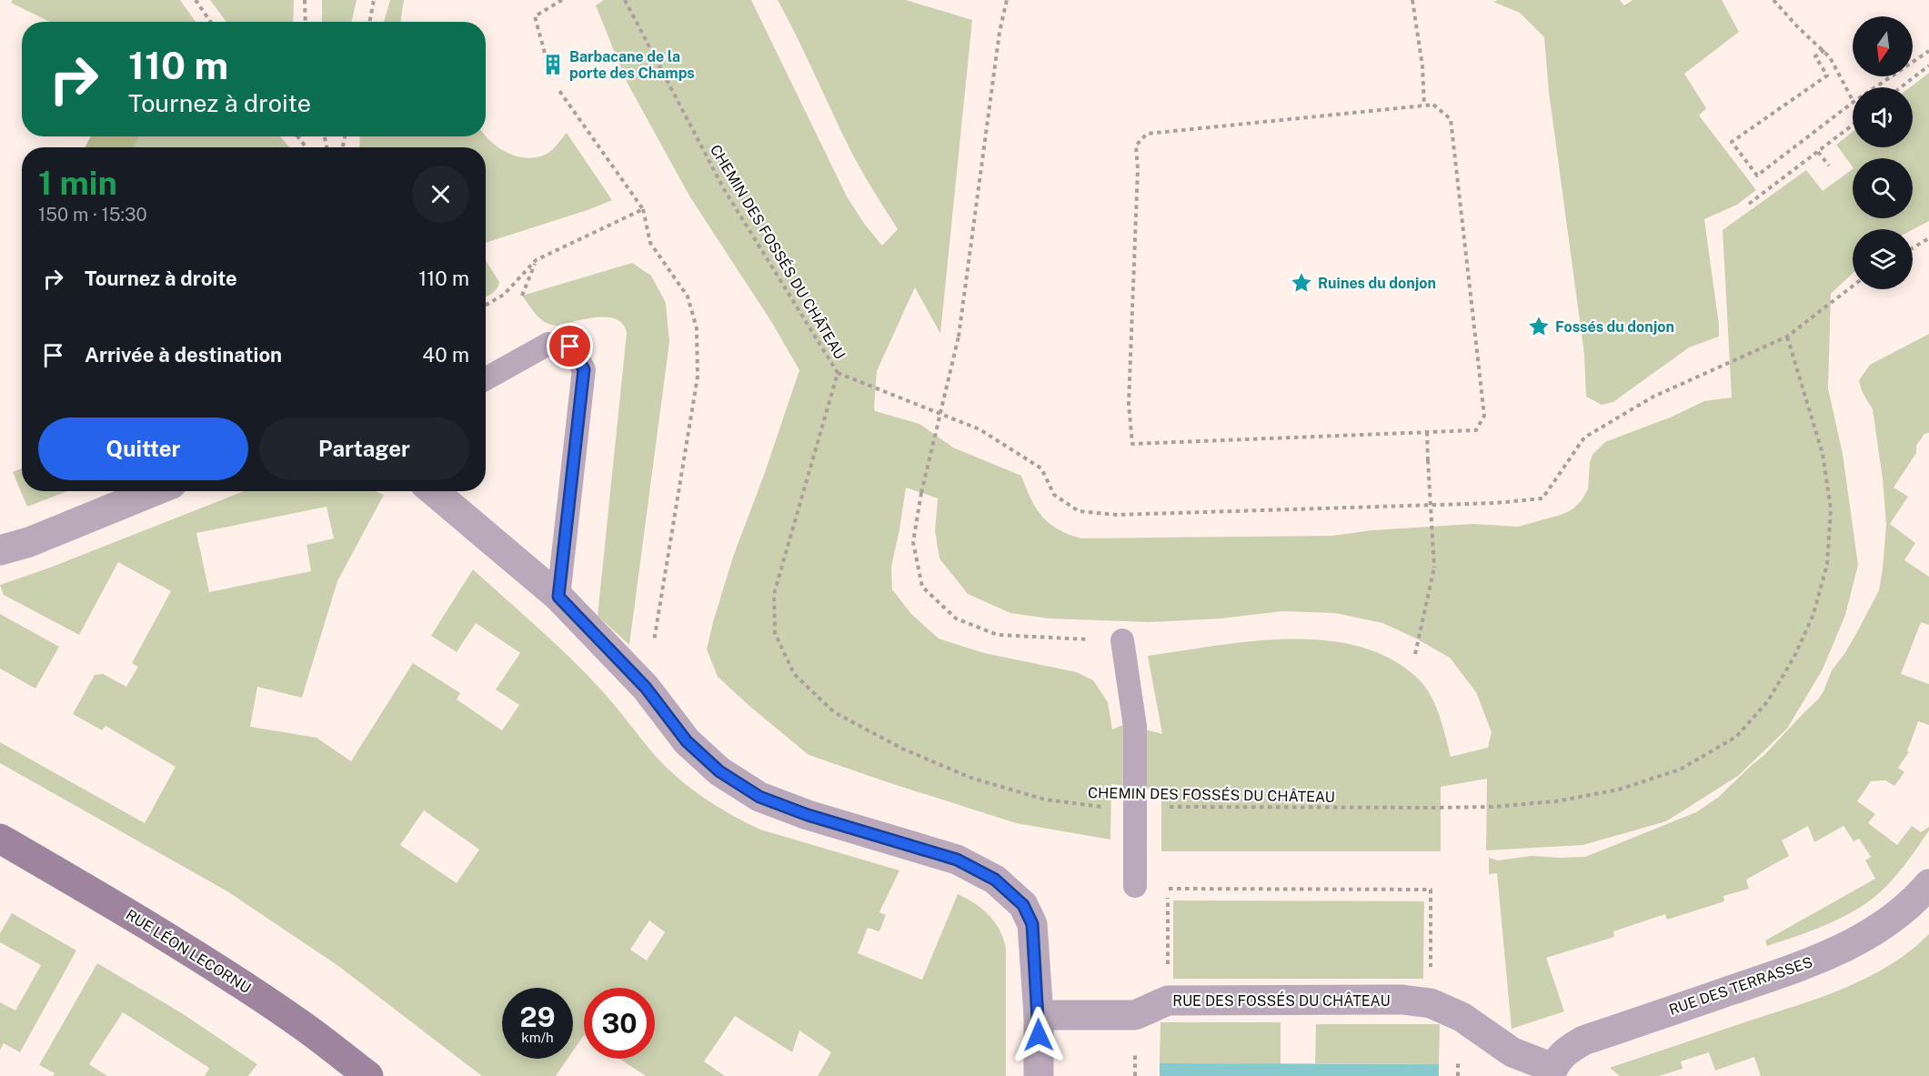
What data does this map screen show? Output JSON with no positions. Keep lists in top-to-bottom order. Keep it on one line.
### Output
{"streets":{"main road":["RUE LÉON LECORNU"],"street":["RUE DES TERRASSES","RUE DES FOSSÉS DU CHÂTEAU"],"path":["CHEMIN DES FOSSÉS DU CHÂTEAU"]},"crossings":[["RUE DES TERRASSES","RUE DES FOSSÉS DU CHÂTEAU"]],"places":{"building":["Barbacane de la porte des Champs"],"place":["Ruines du donjon","Fossés du donjon"]},"north":"bottom","page":{"turn":["110 m","Tournez à droite"],"heading":["1 min","150 m · 15:30"],"list":[{"name":"Tournez à droite","value":"110 m"},{"name":"Arrivée à destination","value":"40 m"}],"buttons":["Quitter","Partager"],"speed":"29 km/h","limit":"30"}}
